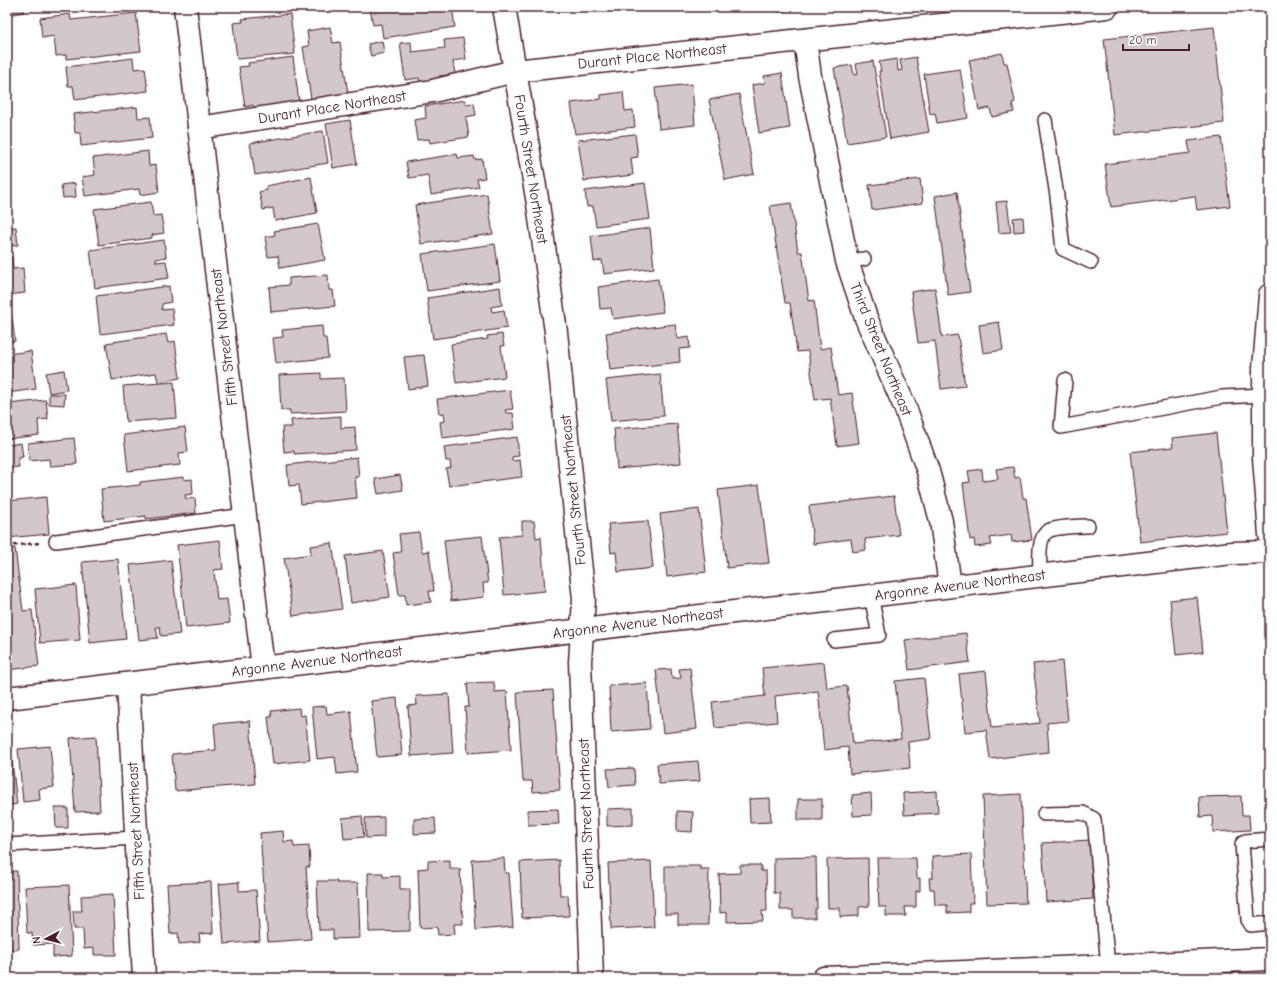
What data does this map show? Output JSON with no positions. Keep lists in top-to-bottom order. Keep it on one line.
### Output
{"streets":{"main road":["Durant Place Northeast","Fourth Street Northeast","Fifth Street Northeast","Third Street Northeast","Argonne Avenue Northeast"]},"crossings":[["Durant Place Northeast","Fourth Street Northeast"],["Durant Place Northeast","Fifth Street Northeast"],["Durant Place Northeast","Third Street Northeast"],["Fourth Street Northeast","Argonne Avenue Northeast"],["Fifth Street Northeast","Argonne Avenue Northeast"],["Third Street Northeast","Argonne Avenue Northeast"]],"scale_bar":"20 m","north":"left"}
